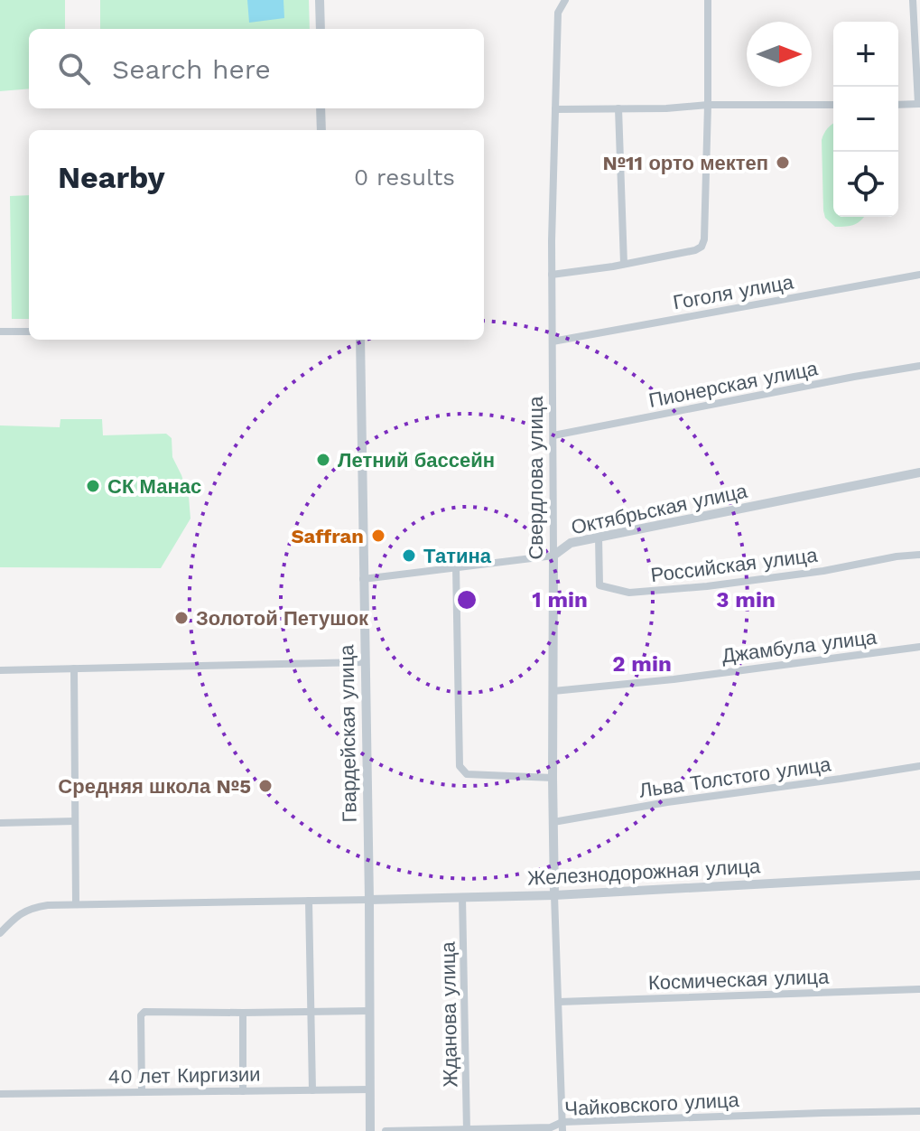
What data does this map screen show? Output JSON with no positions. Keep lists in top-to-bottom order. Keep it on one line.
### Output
{"streets":{"street":["Гоголя улица","Пионерская улица","Свердлова улица","Октябрьская улица","Российская улица","Джамбула улица","Гвардейская улица","Льва Толстого улица","Железнодорожная улица","Космическая улица","Жданова улица","40 лет Киргизии","Чайковского улица"]},"crossings":[["Гоголя улица","Свердлова улица"],["Пионерская улица","Свердлова улица"],["Свердлова улица","Октябрьская улица"],["Свердлова улица","Джамбула улица"],["Свердлова улица","Льва Толстого улица"],["Свердлова улица","Железнодорожная улица"],["Свердлова улица","Космическая улица"],["Свердлова улица","Чайковского улица"],["Октябрьская улица","Российская улица"],["Октябрьская улица","Гвардейская улица"],["Гвардейская улица","Железнодорожная улица"],["Гвардейская улица","40 лет Киргизии"],["Железнодорожная улица","Жданова улица"],["Жданова улица","Чайковского улица"]],"places":["№11 орто мектеп","Летний бассейн","СК Манас","Saffran","Татина","Золотой Петушок","Средняя школа №5"],"north":"right","page":{"map_buttons":["+","−"],"search":"Search here","heading":["Nearby","0 results"]},"rings":["1 min","3 min","2 min"]}
